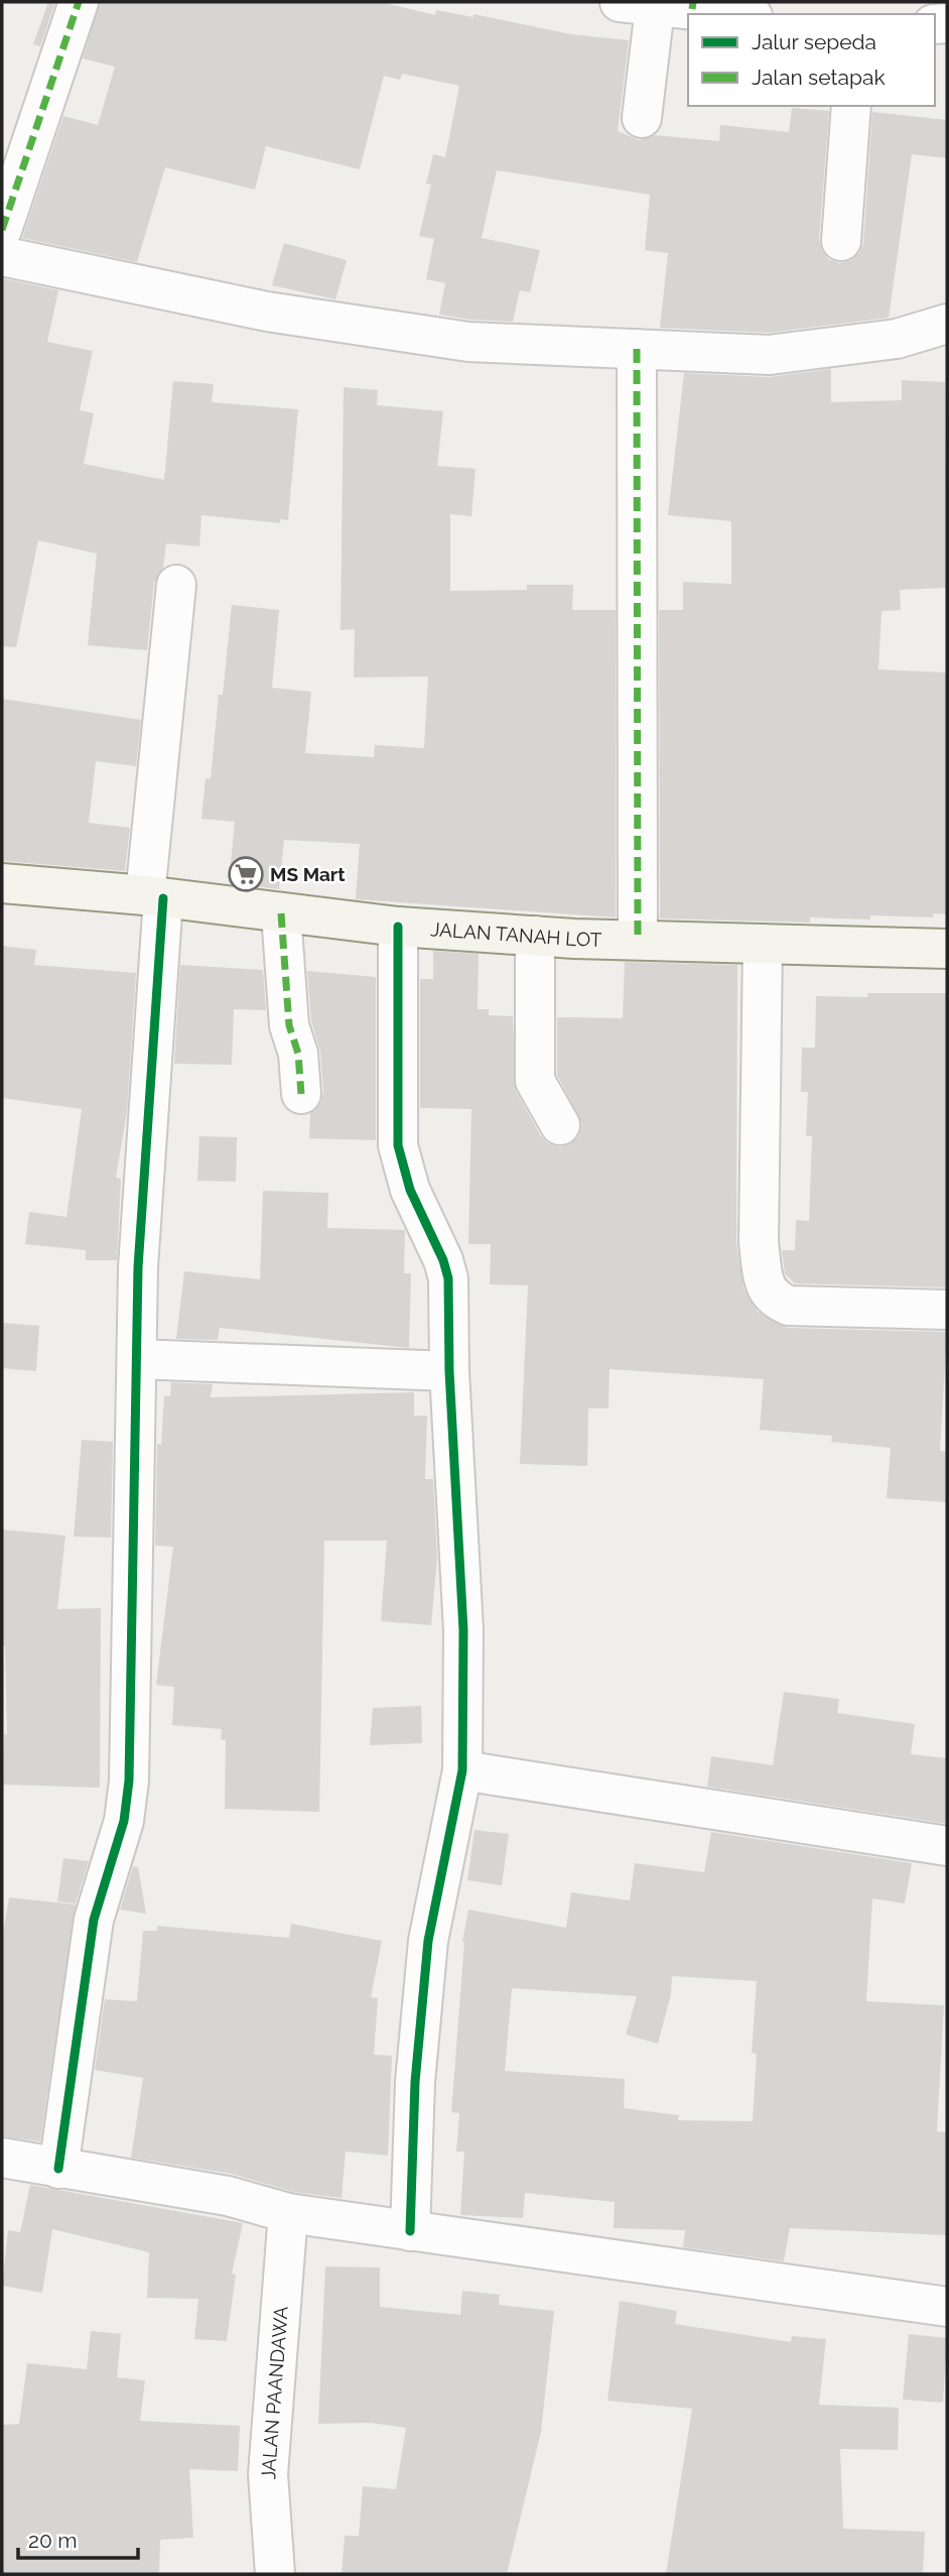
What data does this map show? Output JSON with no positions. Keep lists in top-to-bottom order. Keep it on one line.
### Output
{"streets":{"main road":["JALAN TANAH LOT"],"street":["JALAN PAANDAWA"]},"places":{"supermarket":["MS Mart"]},"legend":["Jalur sepeda","Jalan setapak"],"scale_bar":"20 m"}
